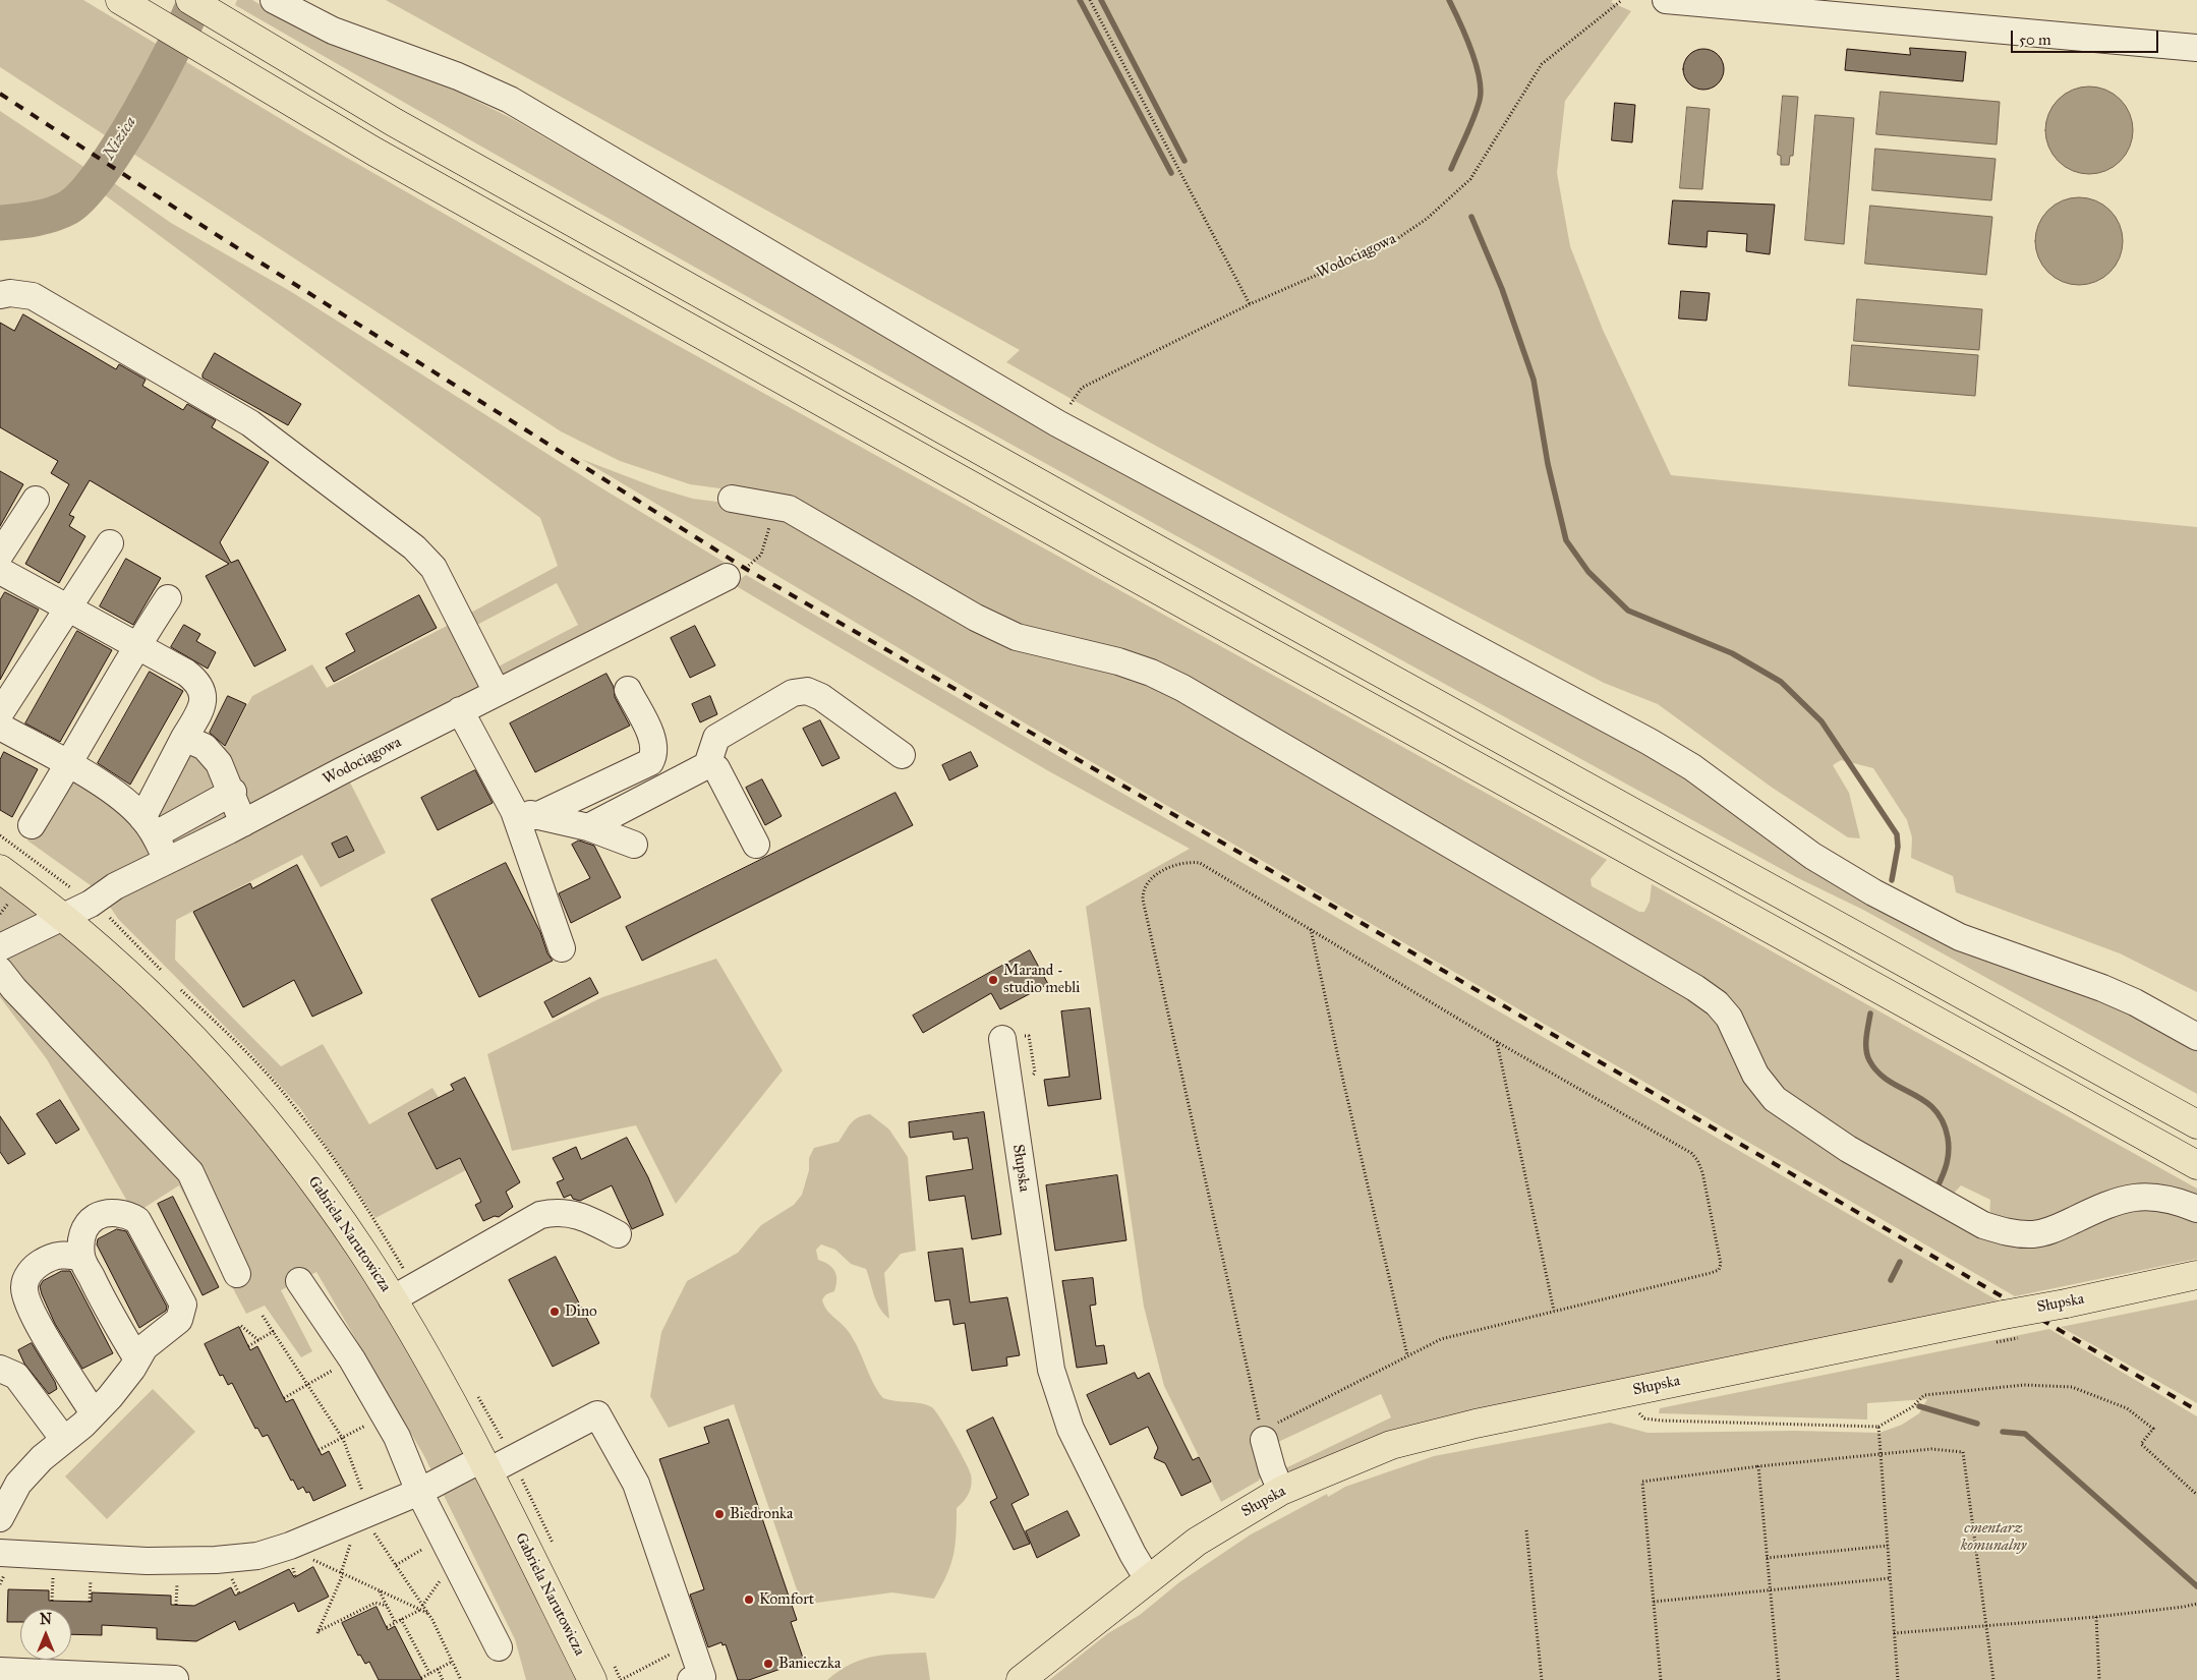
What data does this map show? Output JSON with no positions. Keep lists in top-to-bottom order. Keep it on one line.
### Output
{"streets":{"main road":["Słupska","Gabriela Narutowicza"],"street":["Wodociągowa"]},"crossings":[["Wodociągowa","Gabriela Narutowicza"]],"water":["Nizica"],"parks":["cmentarz komunalny"],"places":["Marand - studio mebli","Dino","Biedronka","Komfort","Banieczka"],"scale_bar":"50 m","north":"top"}
